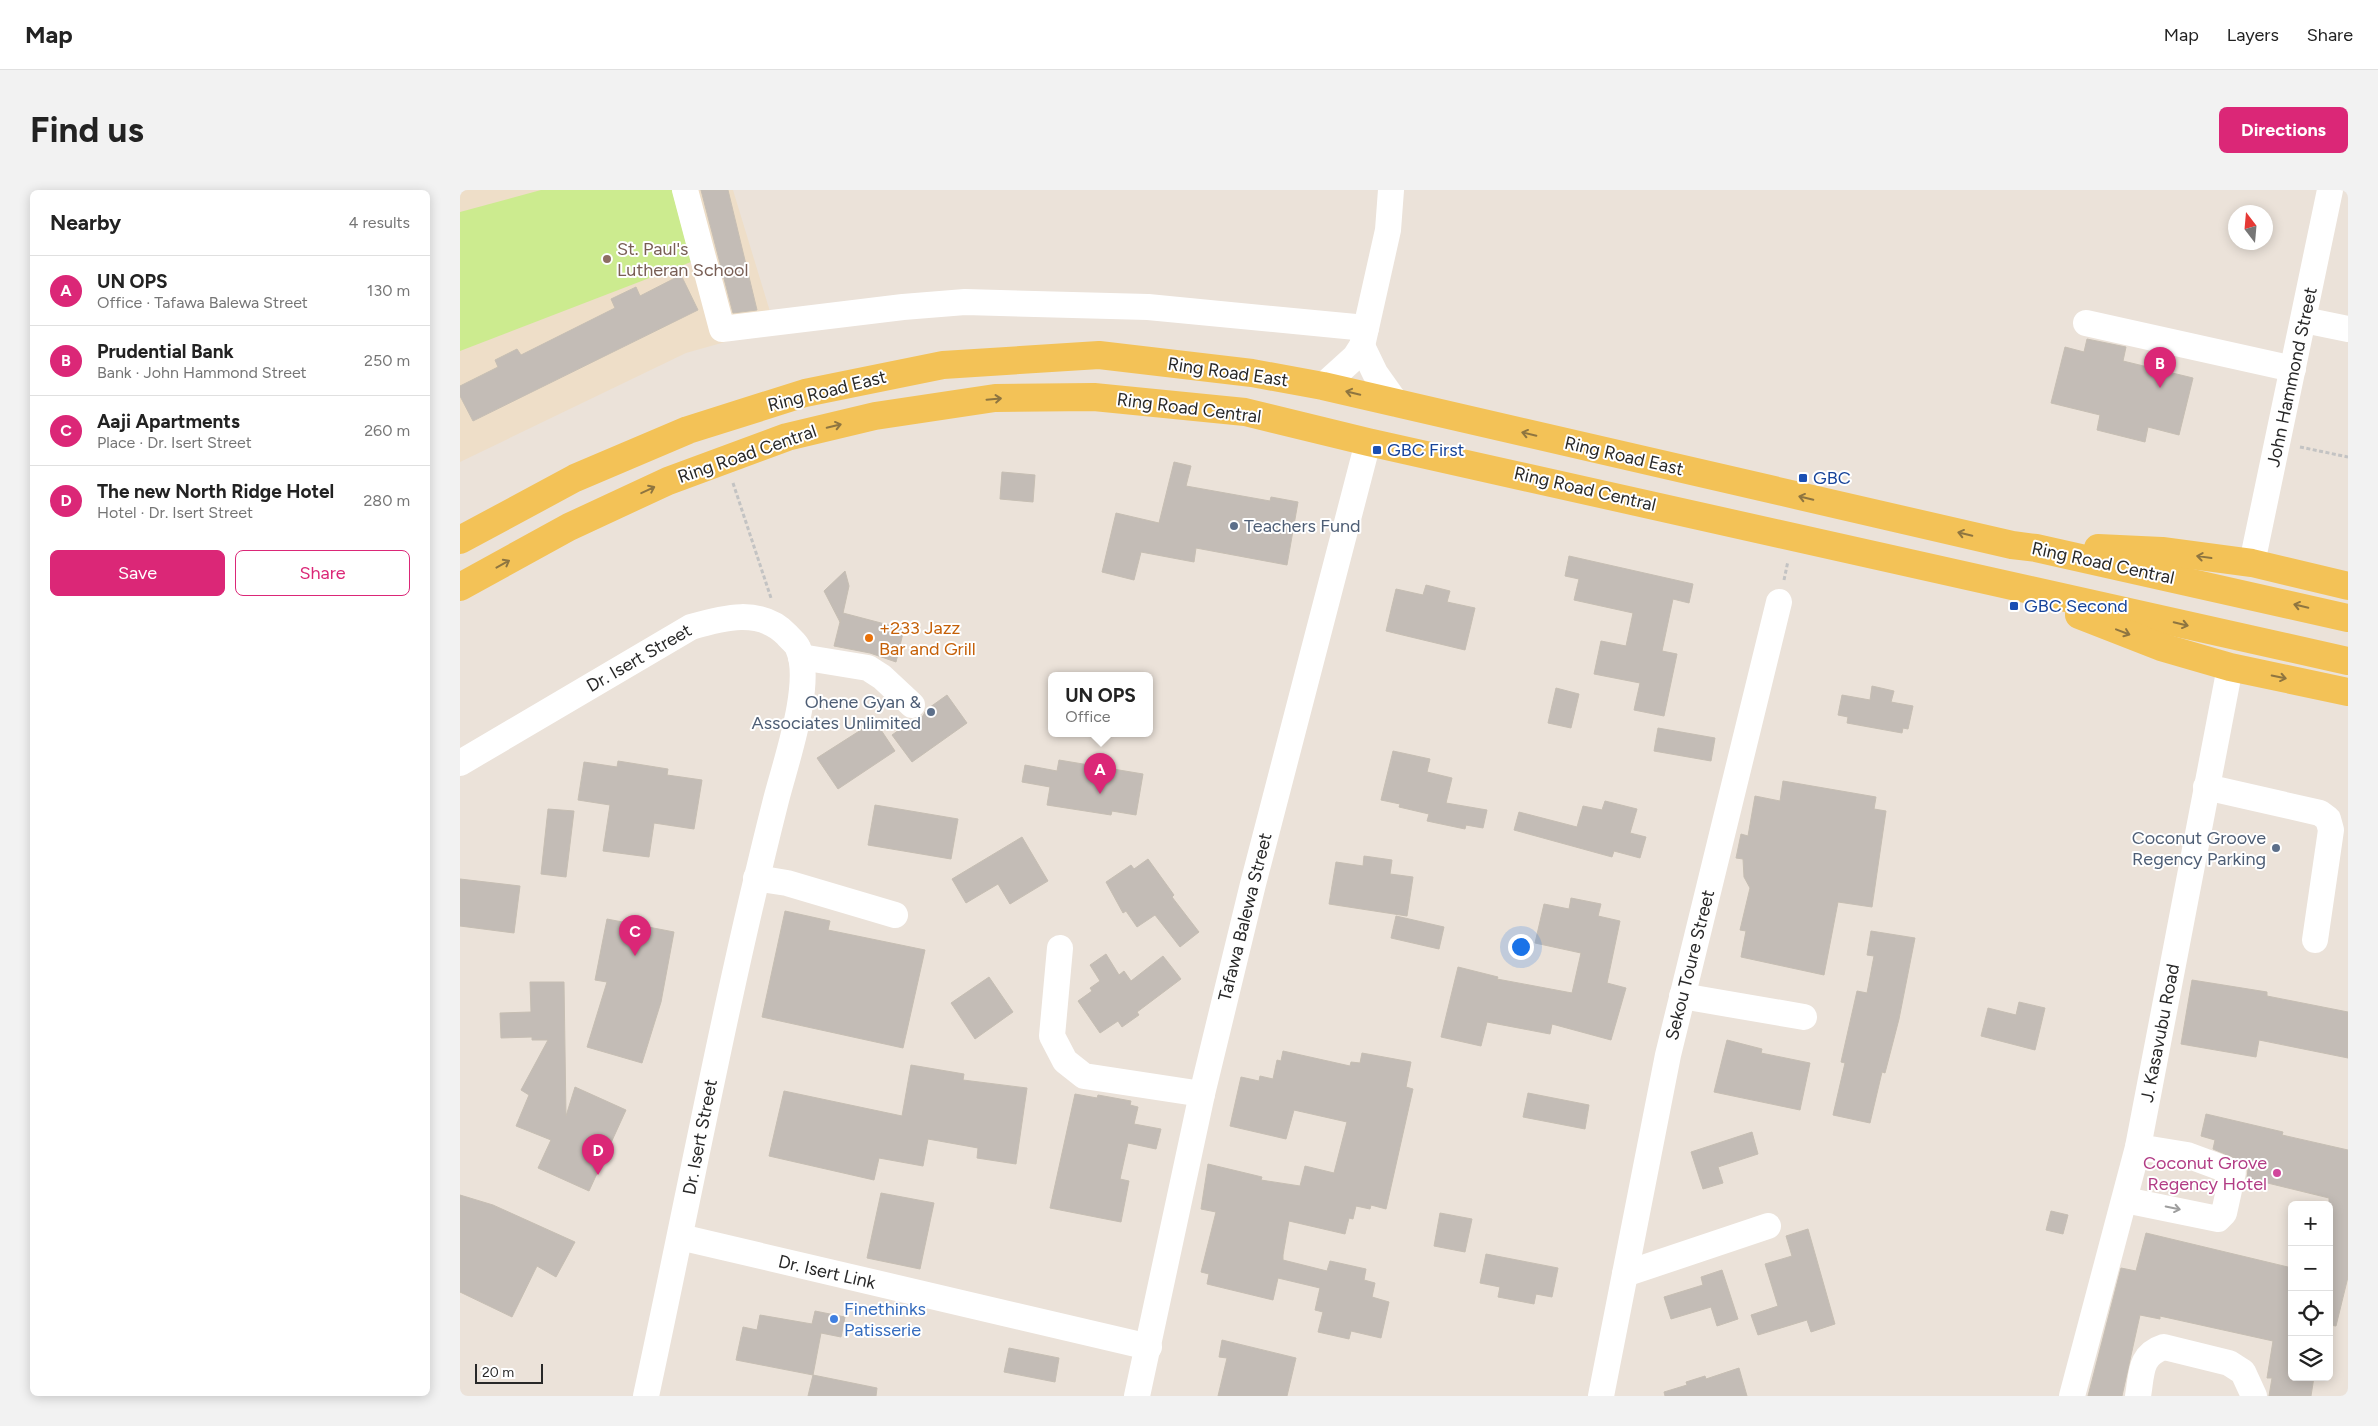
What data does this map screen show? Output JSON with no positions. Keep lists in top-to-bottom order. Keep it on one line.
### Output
{"streets":{"main road":["Ring Road East","Ring Road Central"],"street":["John Hammond Street","Dr. Isert Street","Tafawa Balewa Street","Sekou Toure Street","J. Kasavubu Road","Dr. Isert Link"]},"crossings":[["Ring Road East","Ring Road Central"],["John Hammond Street","Ring Road Central"],["Ring Road Central","Tafawa Balewa Street"],["Ring Road Central","J. Kasavubu Road"],["Dr. Isert Street","Dr. Isert Link"],["Tafawa Balewa Street","Dr. Isert Link"]],"one_way":["Ring Road East"],"places":{"other":["St. Paul's Lutheran School","Teachers Fund","+233 Jazz Bar and Grill","Ohene Gyan & Associates Unlimited","Coconut Groove Regency Parking","Coconut Grove Regency Hotel","Finethinks Patisserie"],"transit":["GBC First","GBC","GBC Second"]},"scale_bar":"20 m","north":"top","page":{"header":"Map","nav":["Map","Layers","Share"],"buttons":["Directions",["Save","Share"]],"title":"Find us","heading":["Nearby","4 results"],"list":[{"mark":"A","name":"UN OPS","note":"Office · Tafawa Balewa Street","value":"130 m"},{"mark":"B","name":"Prudential Bank","note":"Bank · John Hammond Street","value":"250 m"},{"mark":"C","name":"Aaji Apartments","note":"Place · Dr. Isert Street","value":"260 m"},{"mark":"D","name":"The new North Ridge Hotel","note":"Hotel · Dr. Isert Street","value":"280 m"}],"pins":["B","A","C","D"],"popup":["UN OPS","Office"],"map_buttons":["+","−"],"scale":"20 m"}}
